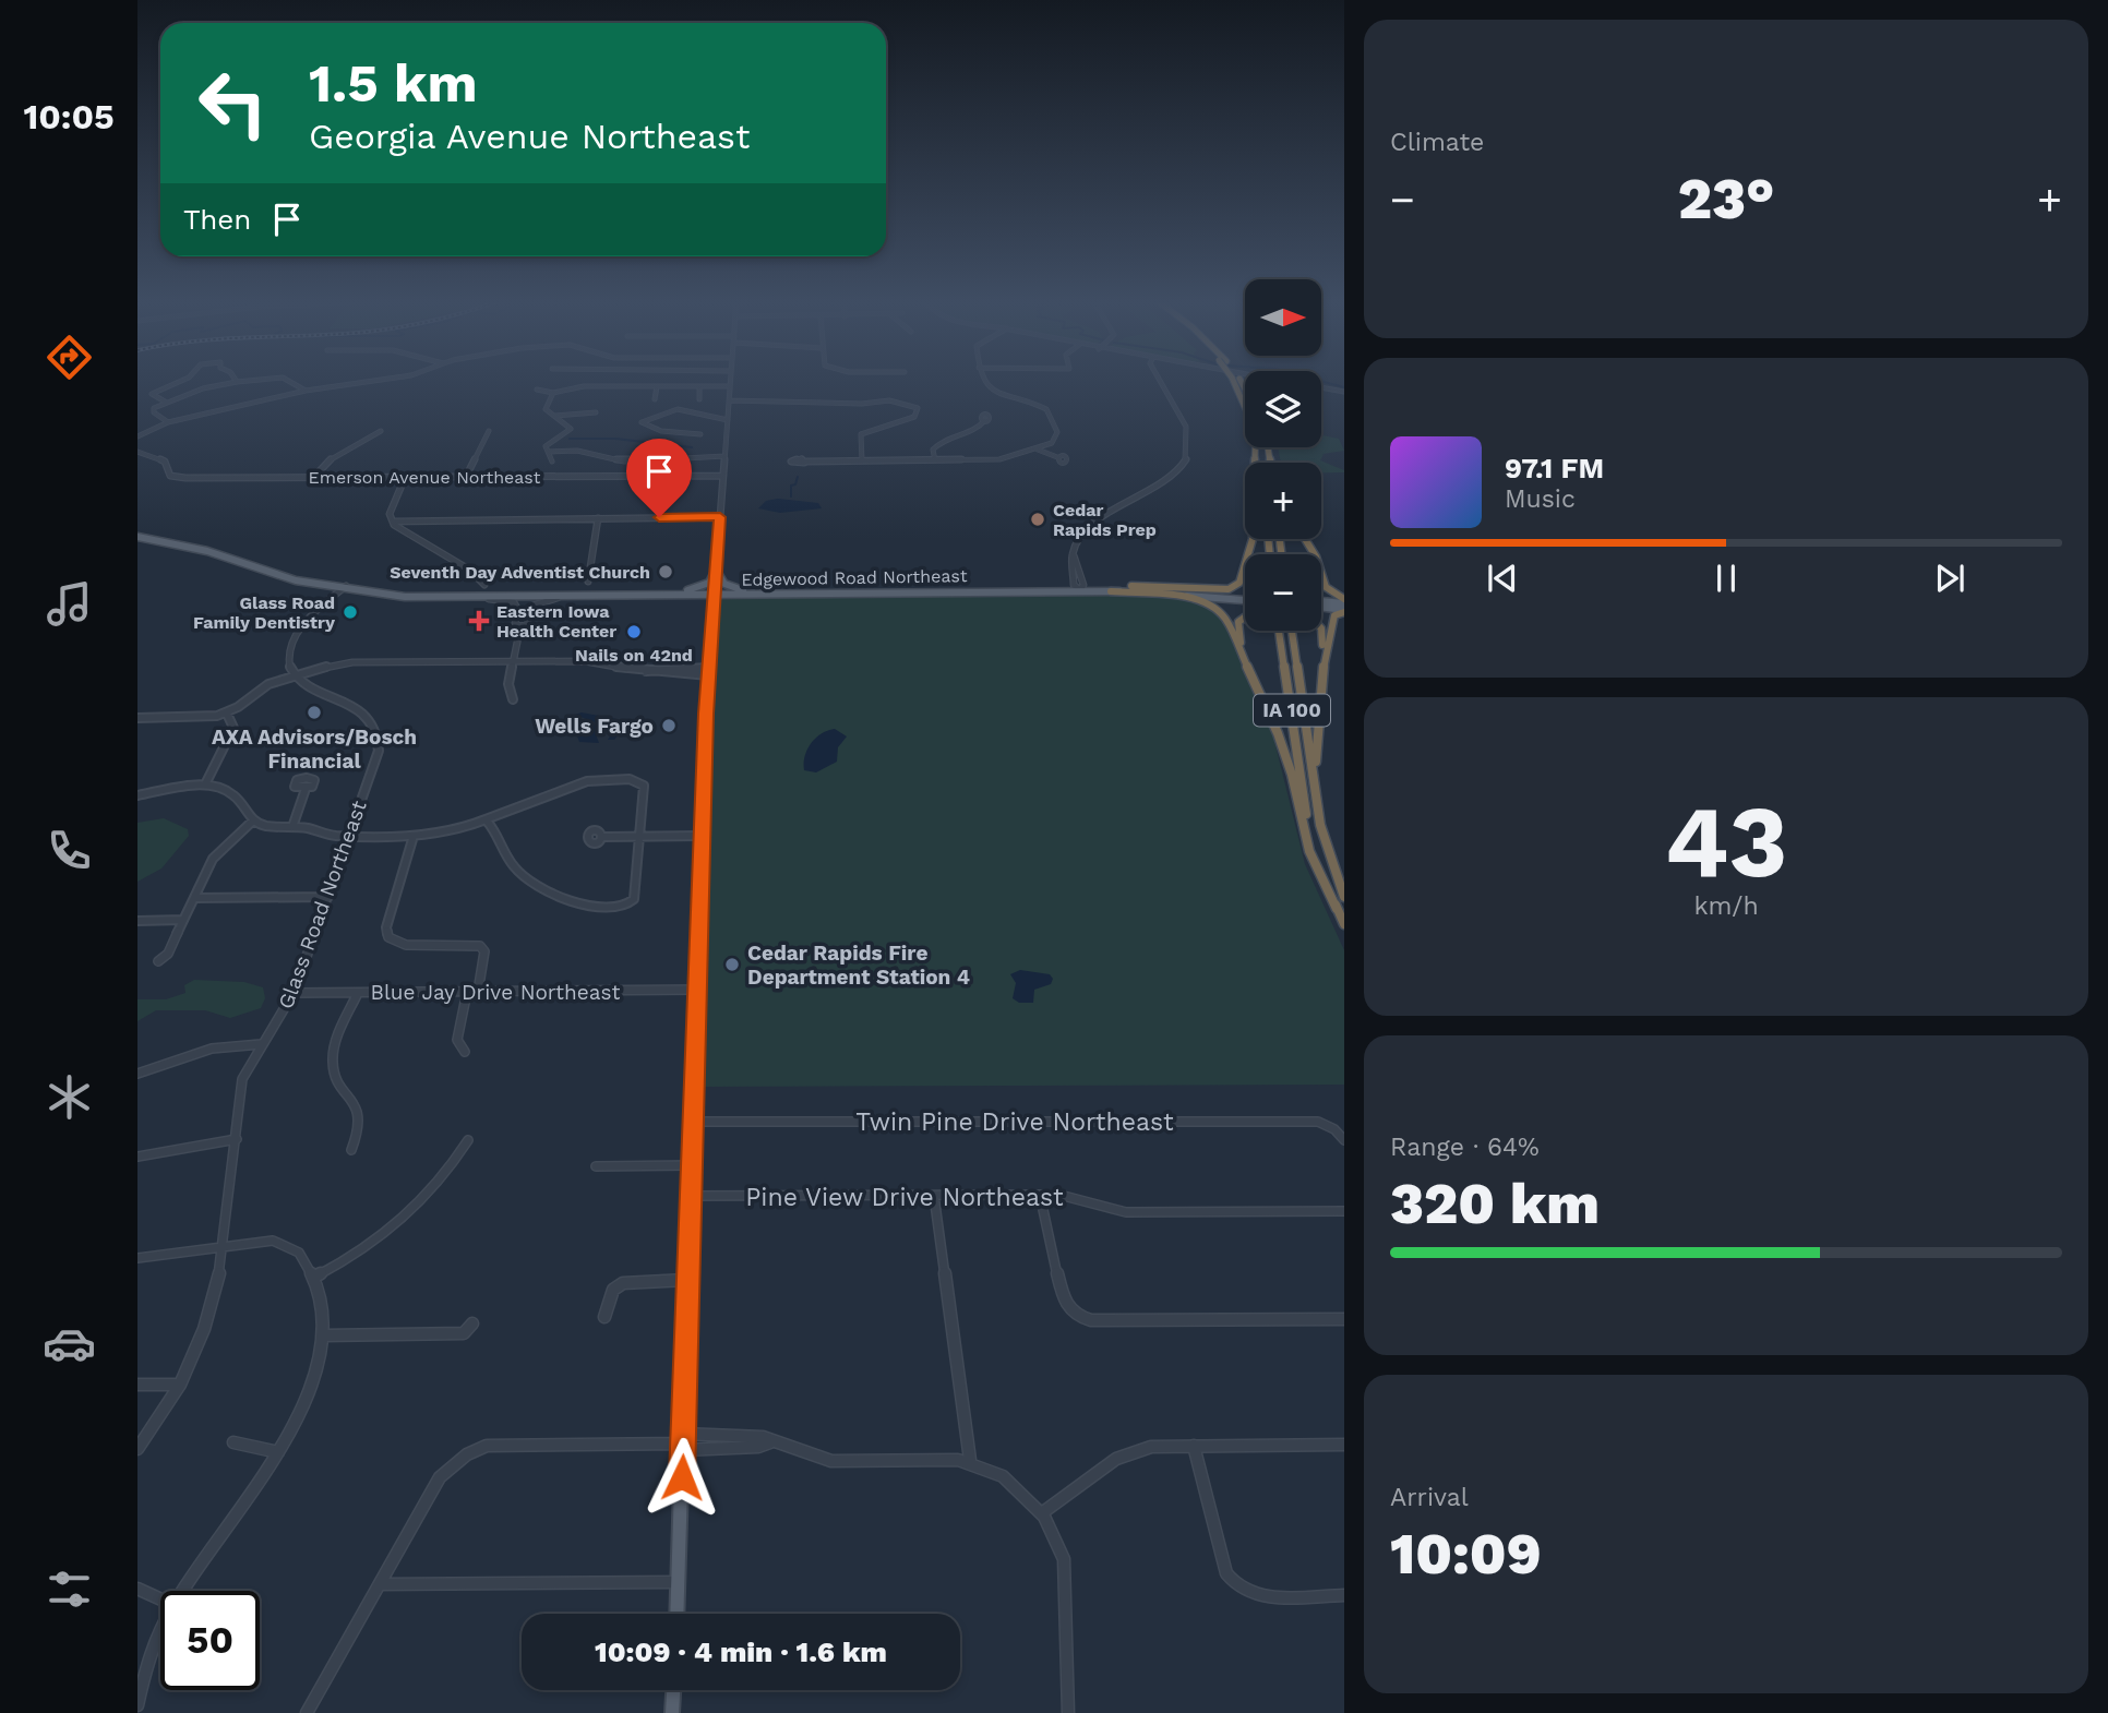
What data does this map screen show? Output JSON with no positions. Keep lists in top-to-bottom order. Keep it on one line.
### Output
{"streets":{"highway":["IA 100"],"main road":["Edgewood Road Northeast"],"street":["Emerson Avenue Northeast","Glass Road Northeast","Blue Jay Drive Northeast","Twin Pine Drive Northeast","Pine View Drive Northeast"]},"crossings":[["Glass Road Northeast","Blue Jay Drive Northeast"]],"places":{"other":["Cedar Rapids Prep","Seventh Day Adventist Church","Glass Road Family Dentistry","Nails on 42nd","AXA Advisors/Bosch Financial","Wells Fargo","Cedar Rapids Fire Department Station 4"],"health":["Eastern Iowa Health Center"]},"north":"right","page":{"tabs":"10:05","tile":["Climate",["43","km/h"],["Range · 64%","320 km"],["Arrival","10:09"]],"turn":["1.5 km","Georgia Avenue Northeast"],"heat":["−","23°","+"],"then":"Then","map_buttons":["+","−"],"song":["97.1 FM","Music"],"limit":"50","trip":"10:09 · 4 min · 1.6 km"}}
